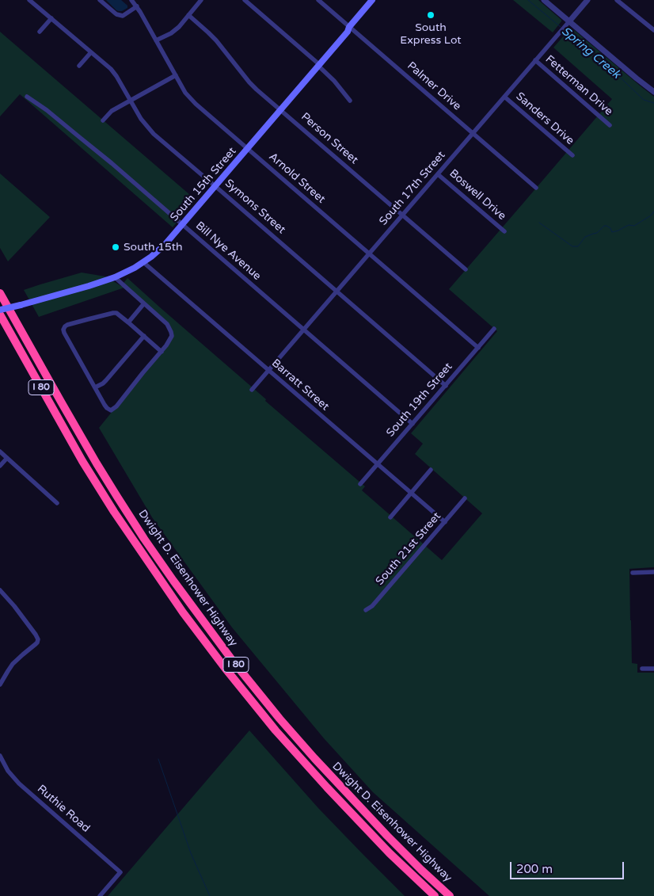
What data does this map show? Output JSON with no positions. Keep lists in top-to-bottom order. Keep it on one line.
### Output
{"streets":{"highway":["I 80","Dwight D. Eisenhower Highway"],"main road":["South 15th Street"],"street":["Fetterman Drive","Palmer Drive","Sanders Drive","Person Street","Arnold Street","South 17th Street","Boswell Drive","Symons Street","Bill Nye Avenue","Barratt Street","South 19th Street","South 21st Street","Ruthie Road"]},"crossings":[["Fetterman Drive","South 17th Street"],["Palmer Drive","South 15th Street"],["Palmer Drive","South 17th Street"],["Sanders Drive","South 17th Street"],["Person Street","South 15th Street"],["Person Street","South 17th Street"],["Arnold Street","South 15th Street"],["Arnold Street","South 17th Street"],["Arnold Street","South 19th Street"],["South 15th Street","Symons Street"],["South 15th Street","Bill Nye Avenue"],["South 15th Street","Barratt Street"],["South 17th Street","Boswell Drive"],["South 17th Street","Symons Street"],["South 17th Street","Bill Nye Avenue"],["South 17th Street","Barratt Street"],["Symons Street","South 19th Street"],["Bill Nye Avenue","South 19th Street"],["Barratt Street","South 19th Street"],["Barratt Street","South 21st Street"]],"water":["Spring Creek"],"places":["South Express Lot","South 15th"],"scale_bar":"200 m"}
